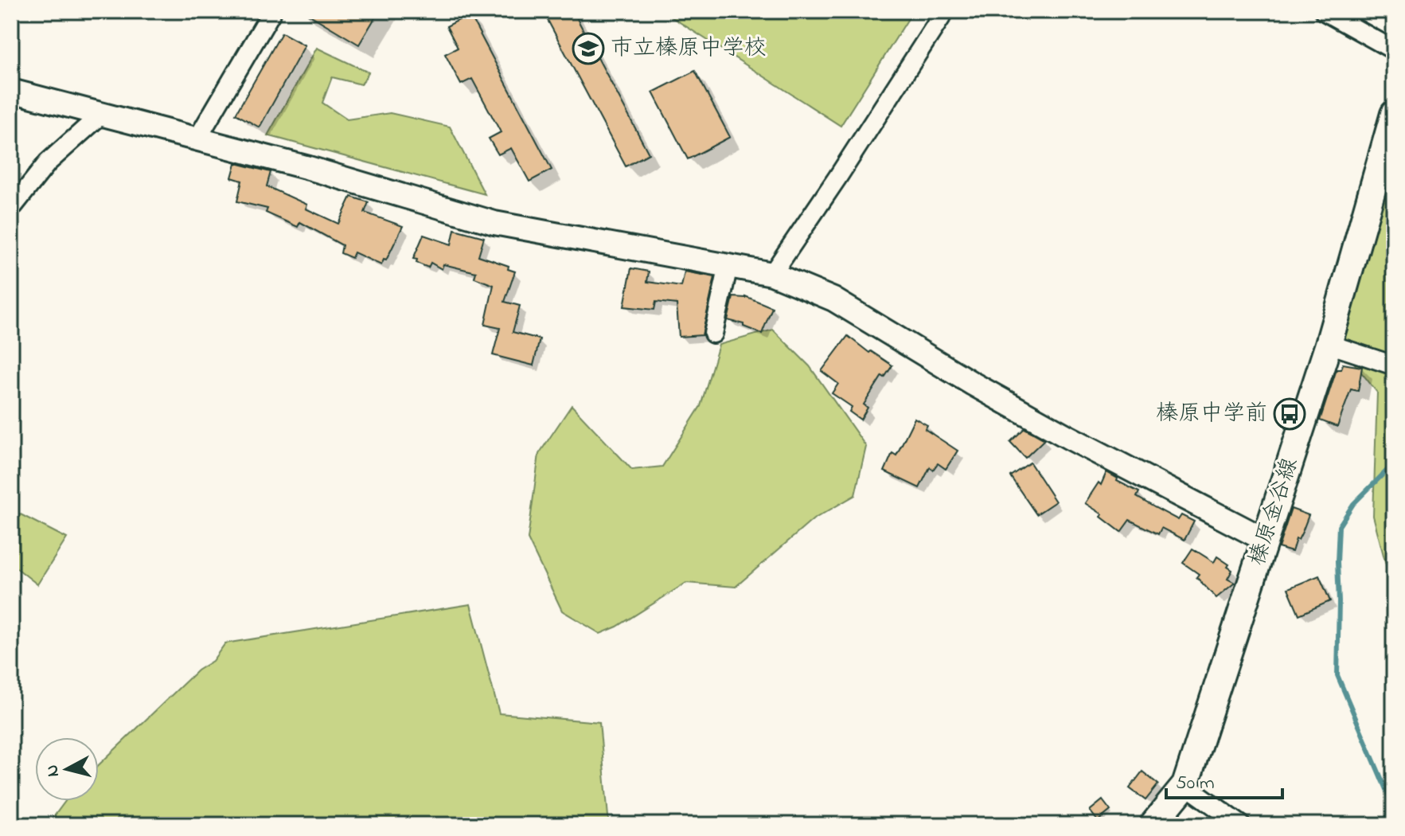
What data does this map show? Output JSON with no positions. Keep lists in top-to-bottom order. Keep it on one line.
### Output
{"streets":{"main road":["榛原金谷線"]},"places":{"school or university":["市立榛原中学校"],"bus stop":["榛原中学前"]},"scale_bar":"50 m","north":"left"}
